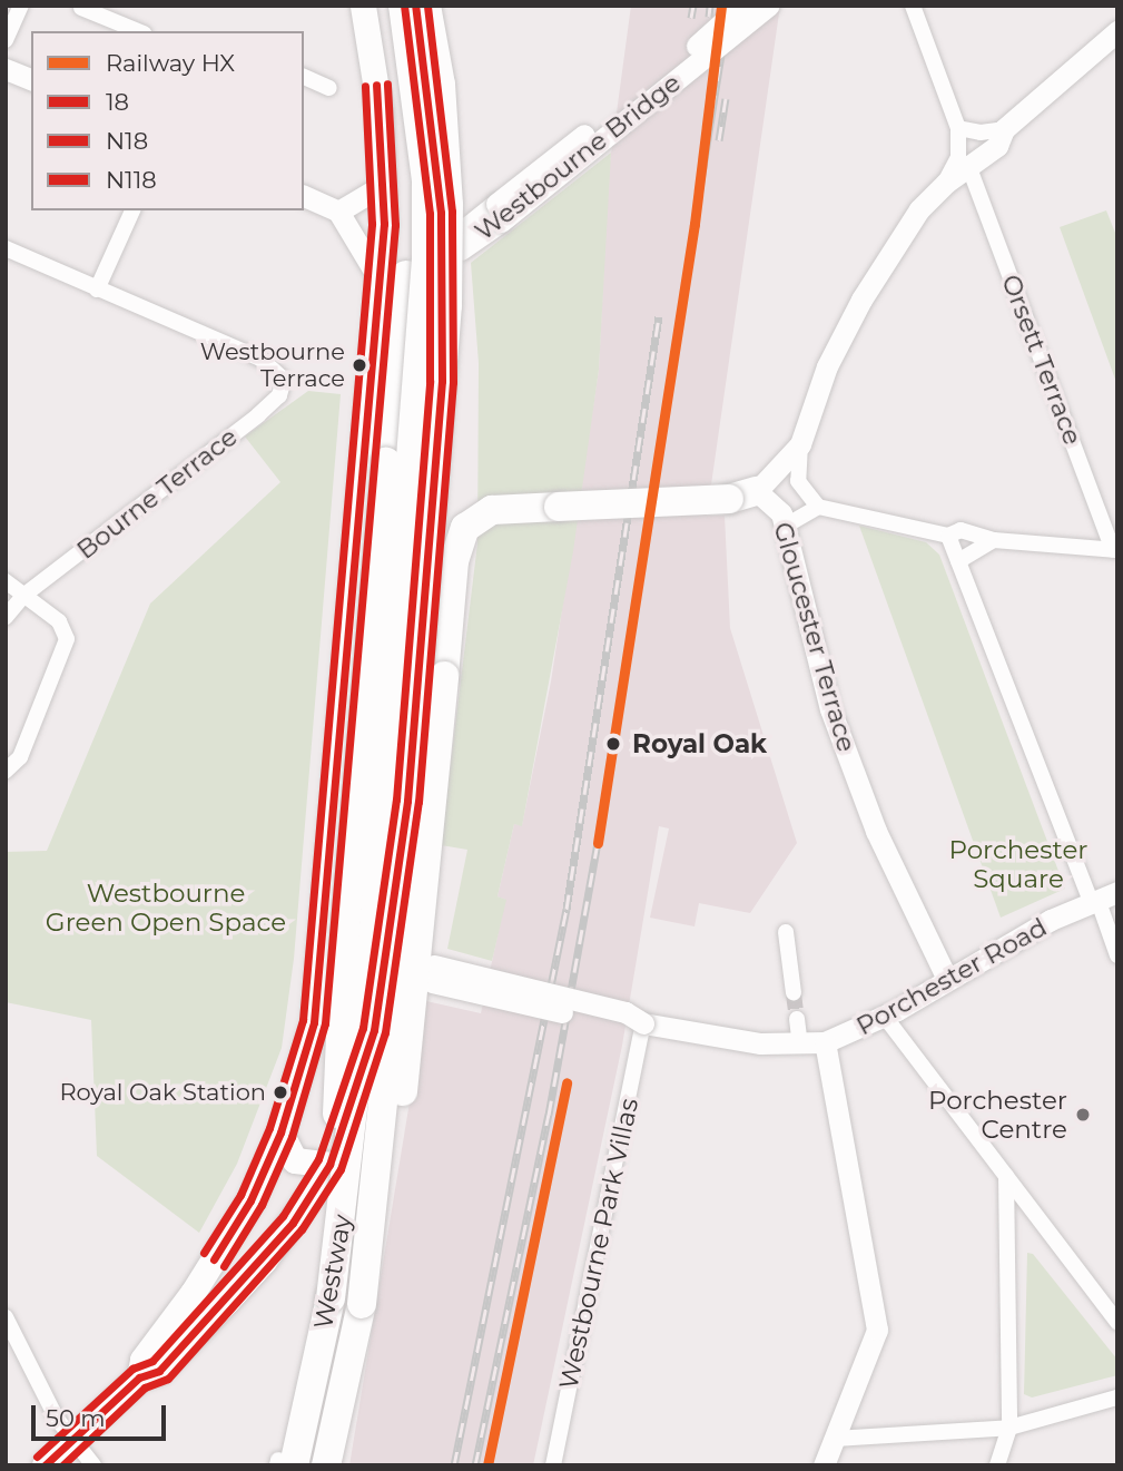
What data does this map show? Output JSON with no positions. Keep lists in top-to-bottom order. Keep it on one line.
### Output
{"streets":{"highway":["Westway"],"street":["Westbourne Bridge","Orsett Terrace","Bourne Terrace","Gloucester Terrace","Porchester Road","Westbourne Park Villas"]},"crossings":[["Orsett Terrace","Gloucester Terrace"],["Gloucester Terrace","Porchester Road"],["Porchester Road","Westbourne Park Villas"]],"parks":["Porchester Square","Westbourne Green Open Space"],"places":["Westbourne Terrace","Royal Oak","Royal Oak Station","Porchester Centre"],"lines":["rail line HX","transit line 18","transit line N18","transit line N118"],"legend":["Railway HX","18","N18","N118"],"scale_bar":"50 m"}
